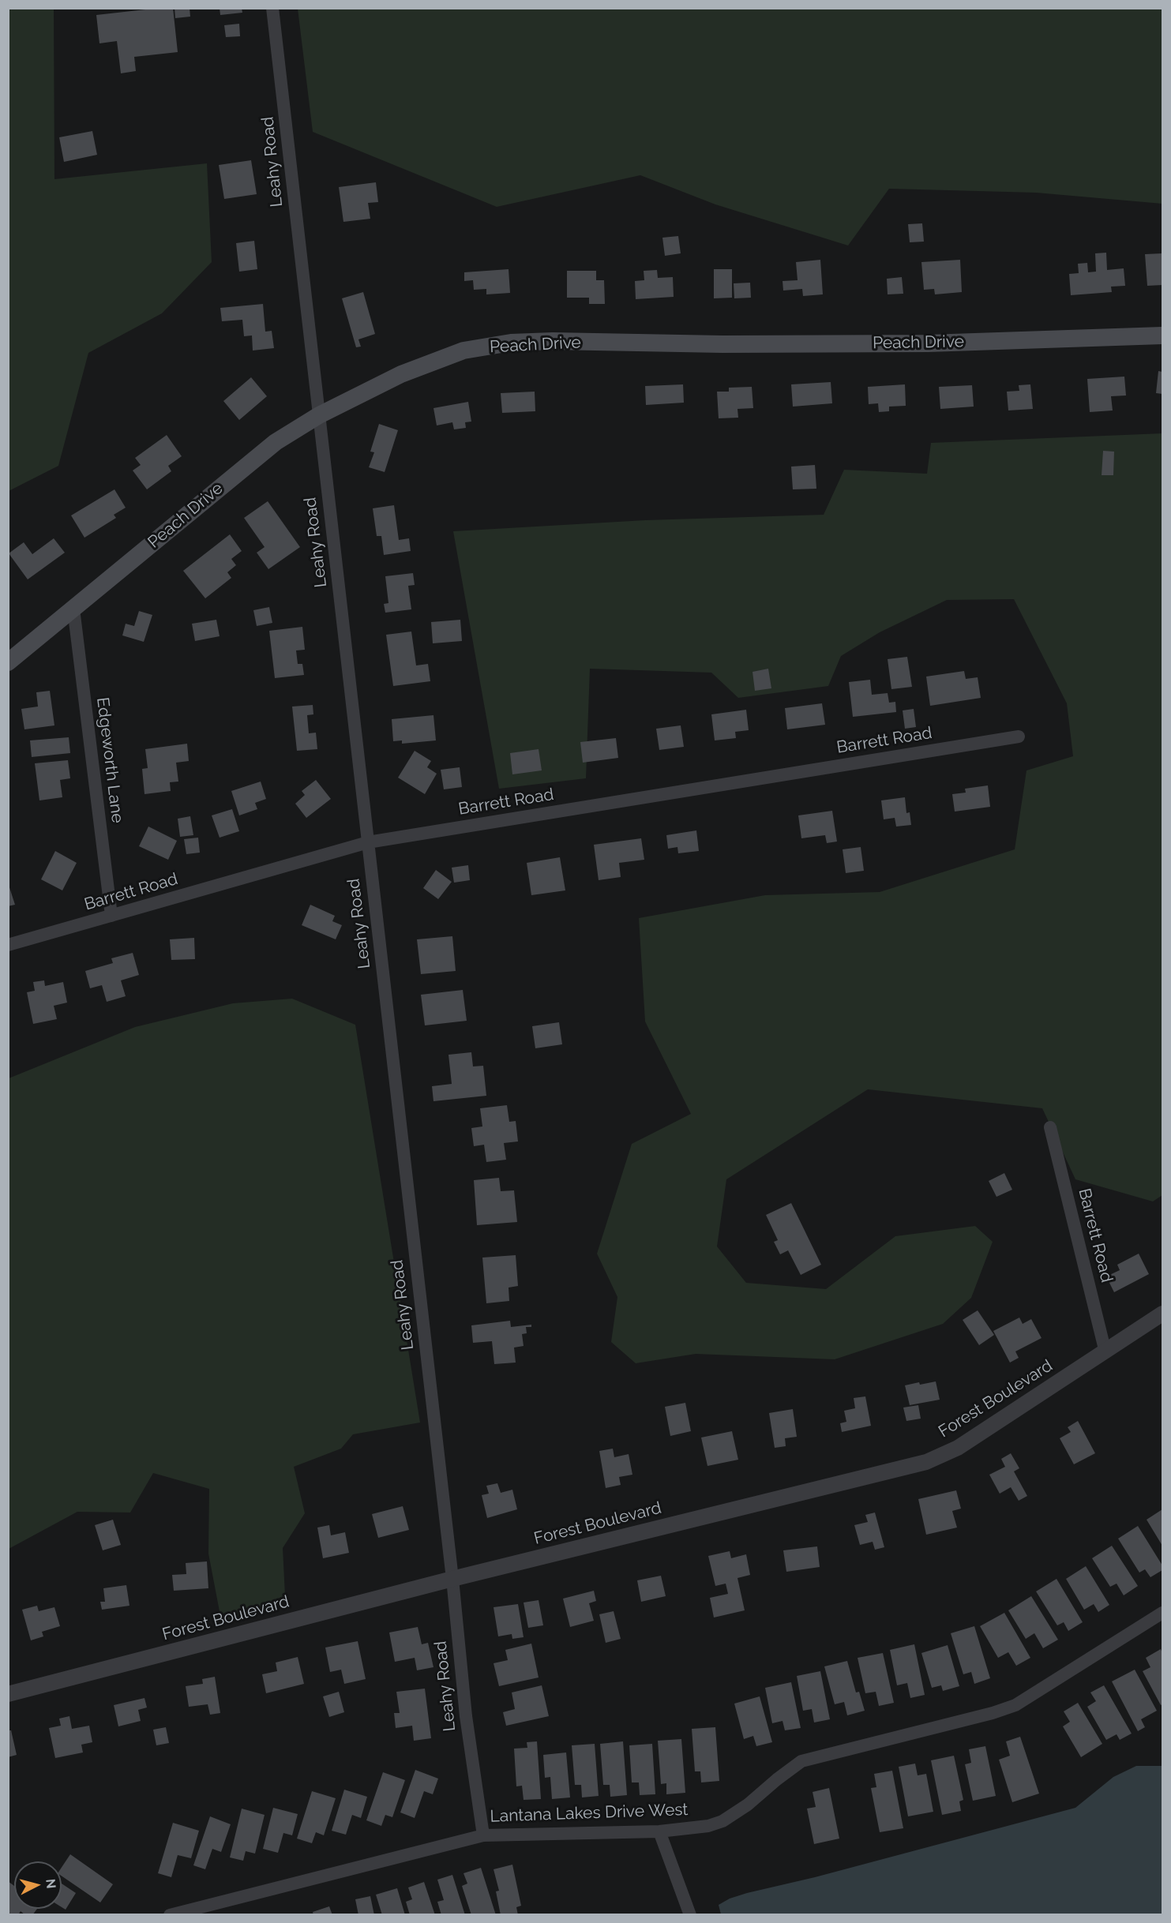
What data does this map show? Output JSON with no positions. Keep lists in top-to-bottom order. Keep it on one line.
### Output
{"streets":{"main road":["Peach Drive"],"street":["Leahy Road","Barrett Road","Edgeworth Lane","Forest Boulevard","Lantana Lakes Drive West"]},"crossings":[["Leahy Road","Peach Drive"],["Leahy Road","Barrett Road"],["Leahy Road","Forest Boulevard"],["Leahy Road","Lantana Lakes Drive West"],["Peach Drive","Edgeworth Lane"],["Barrett Road","Edgeworth Lane"],["Barrett Road","Forest Boulevard"]],"north":"right"}
